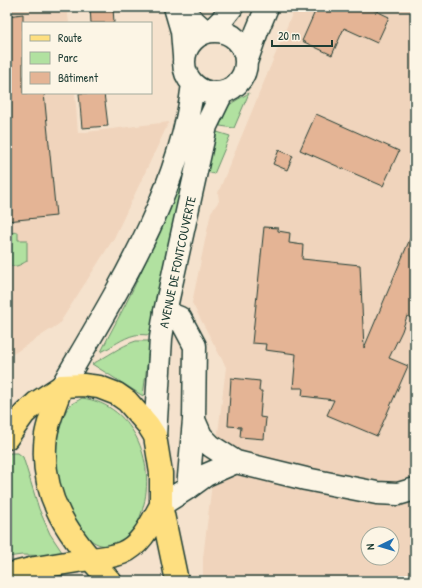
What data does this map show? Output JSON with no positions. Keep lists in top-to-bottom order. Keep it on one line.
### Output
{"streets":{"main road":["AVENUE DE FONTCOUVERTE"]},"legend":["Route","Parc","Bâtiment"],"scale_bar":"20 m","north":"left"}
